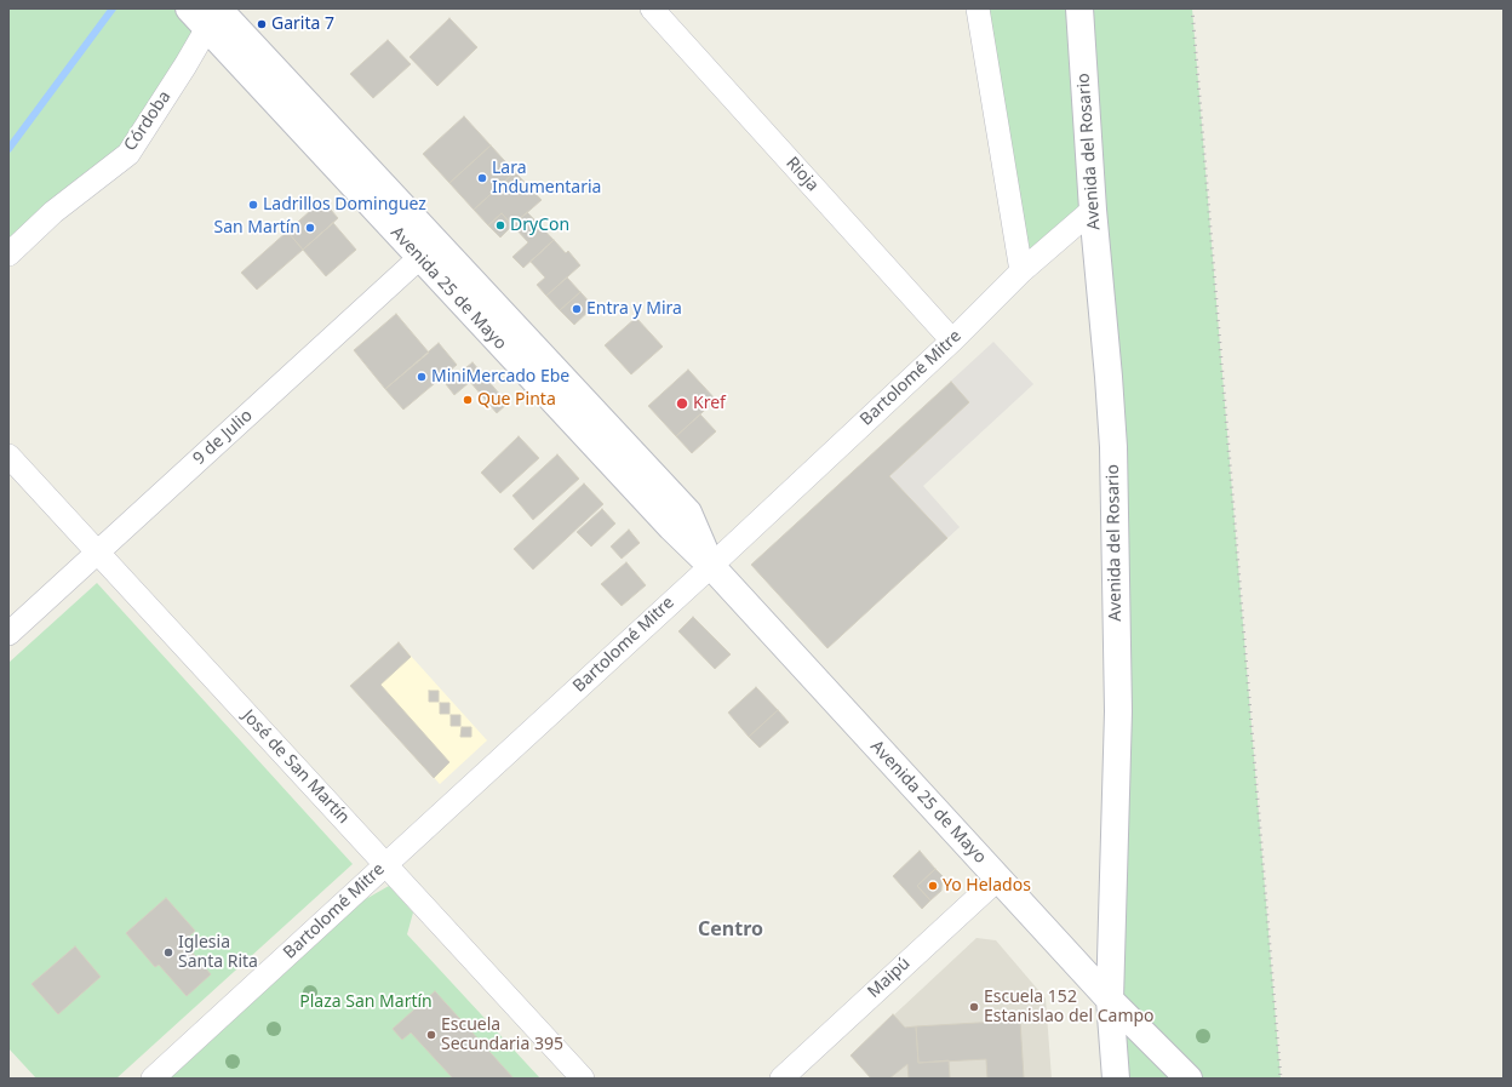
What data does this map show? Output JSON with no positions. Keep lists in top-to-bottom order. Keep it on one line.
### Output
{"streets":{"main road":["Avenida del Rosario","Avenida 25 de Mayo"],"street":["Córdoba","Rioja","Bartolomé Mitre","9 de Julio","José de San Martín","Maipú"]},"crossings":[["Córdoba","Avenida 25 de Mayo"],["Avenida del Rosario","Avenida 25 de Mayo"],["Avenida del Rosario","Bartolomé Mitre"],["Rioja","Bartolomé Mitre"],["Avenida 25 de Mayo","Bartolomé Mitre"],["Avenida 25 de Mayo","9 de Julio"],["Avenida 25 de Mayo","Maipú"],["Bartolomé Mitre","José de San Martín"],["9 de Julio","José de San Martín"]],"districts":["Centro"],"parks":["Plaza San Martín"],"places":["Garita 7","Lara Indumentaria","Ladrillos Dominguez","DryCon","San Martín","Entra y Mira","MiniMercado Ebe","Que Pinta","Kref","Yo Helados","Iglesia Santa Rita","Escuela 152 Estanislao del Campo","Escuela Secundaria 395"]}
